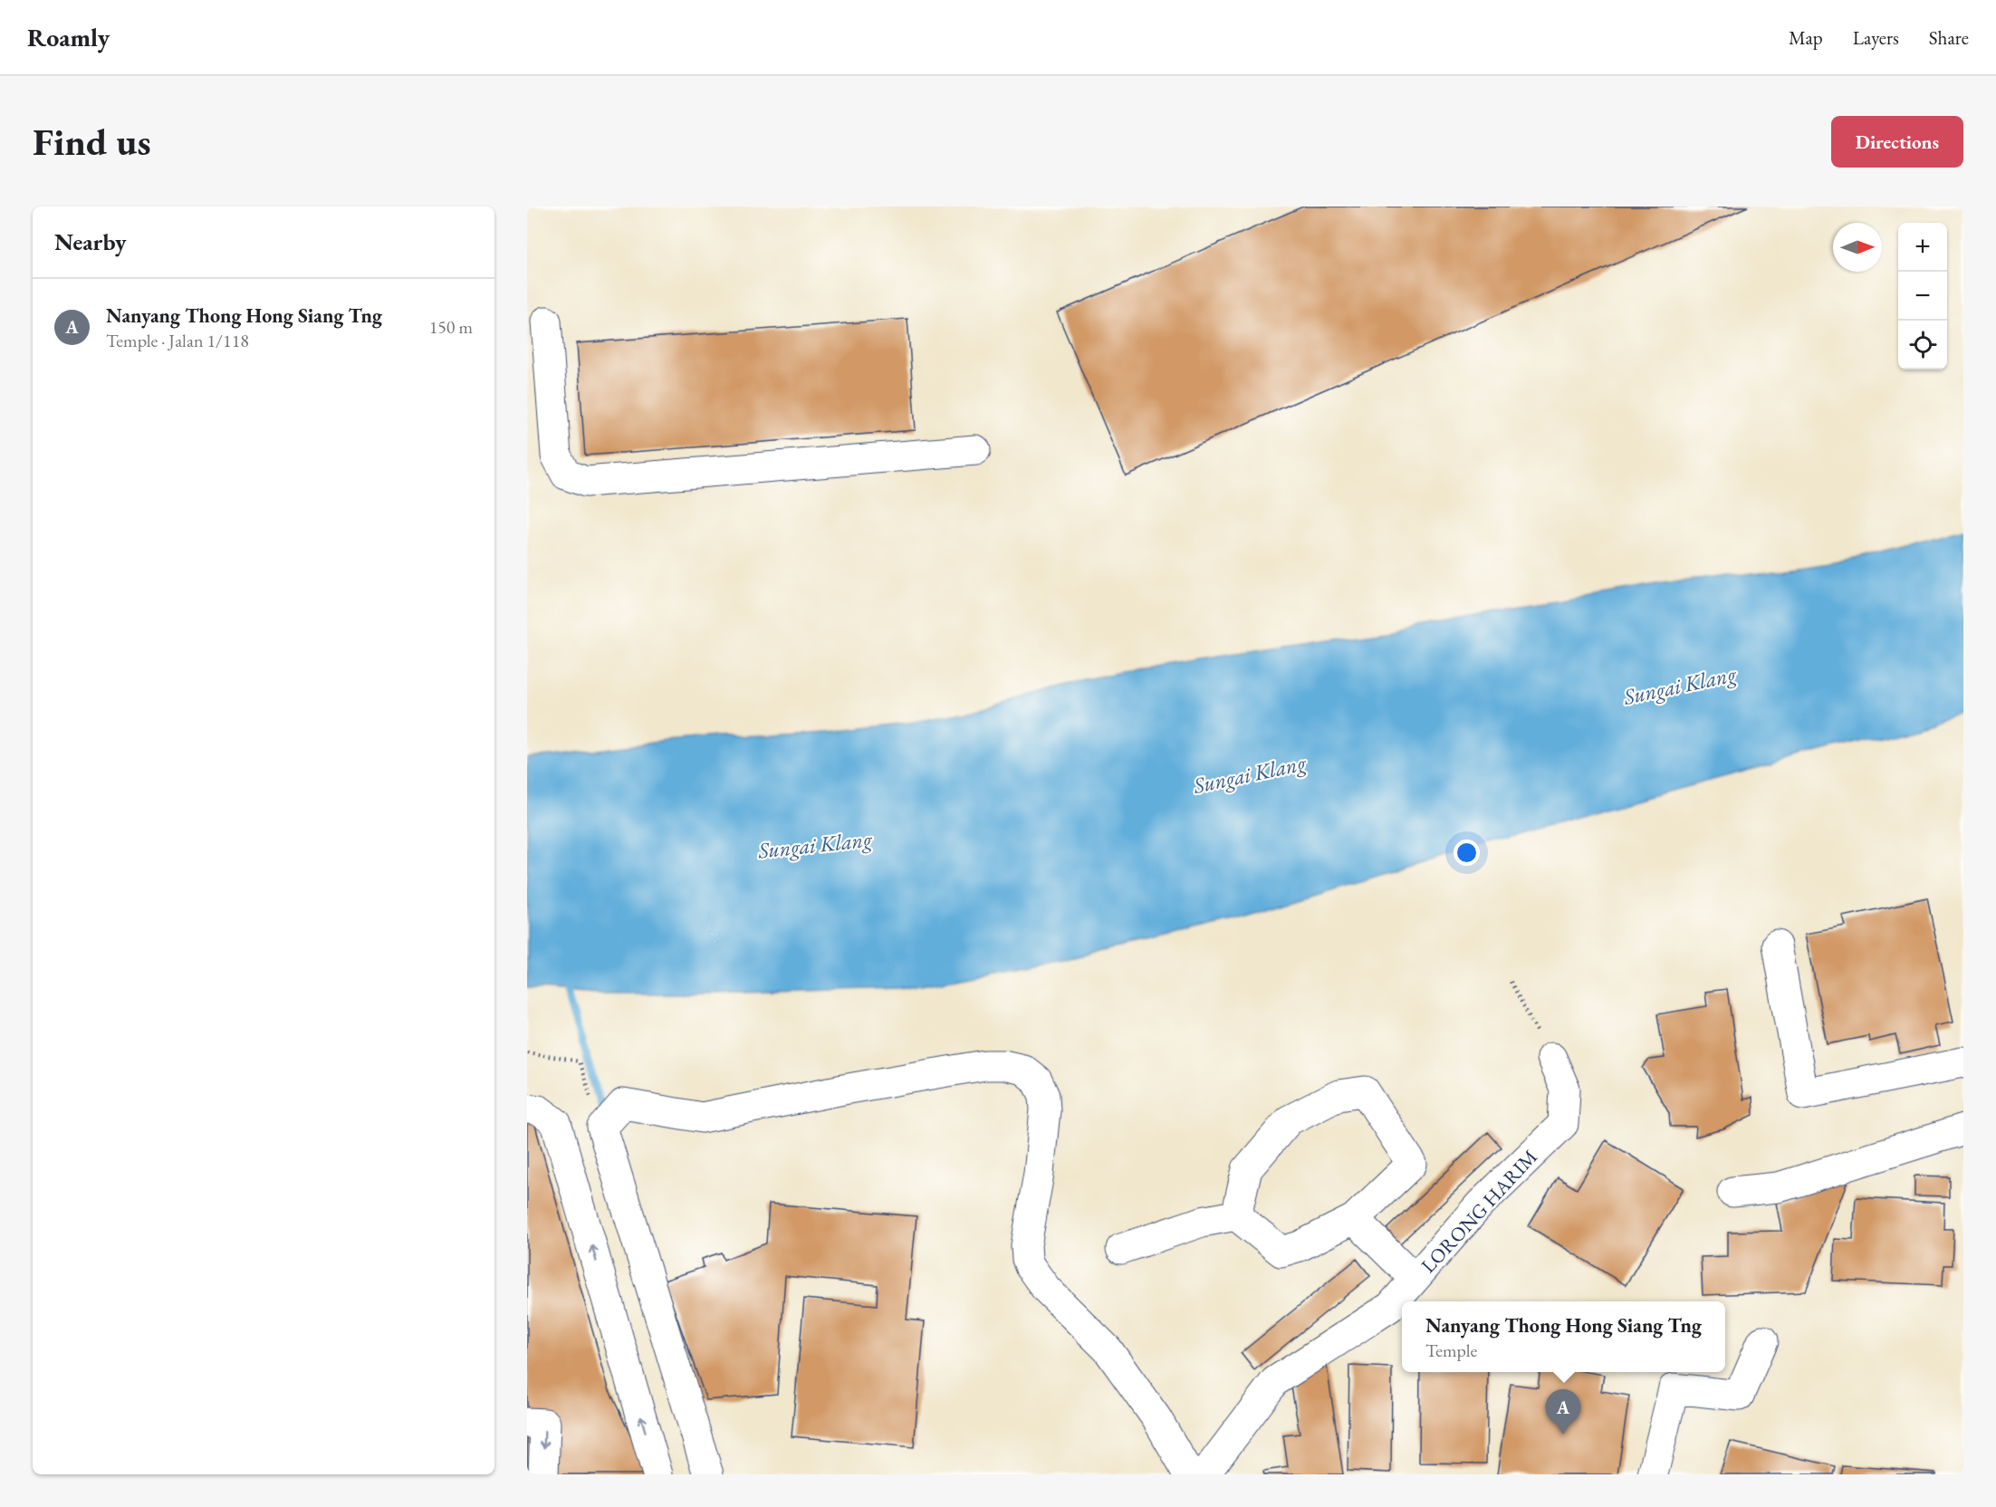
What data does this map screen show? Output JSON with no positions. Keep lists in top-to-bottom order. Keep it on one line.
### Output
{"streets":{"street":["LORONG HARIM"]},"water":["Sungai Klang"],"north":"right","page":{"header":"Roamly","nav":["Map","Layers","Share"],"buttons":"Directions","title":"Find us","heading":"Nearby","map_buttons":["+","−"],"list":[{"mark":"A","name":"Nanyang Thong Hong Siang Tng","note":"Temple · Jalan 1/118","value":"150 m"}],"popup":["Nanyang Thong Hong Siang Tng","Temple"],"pins":"A"}}
